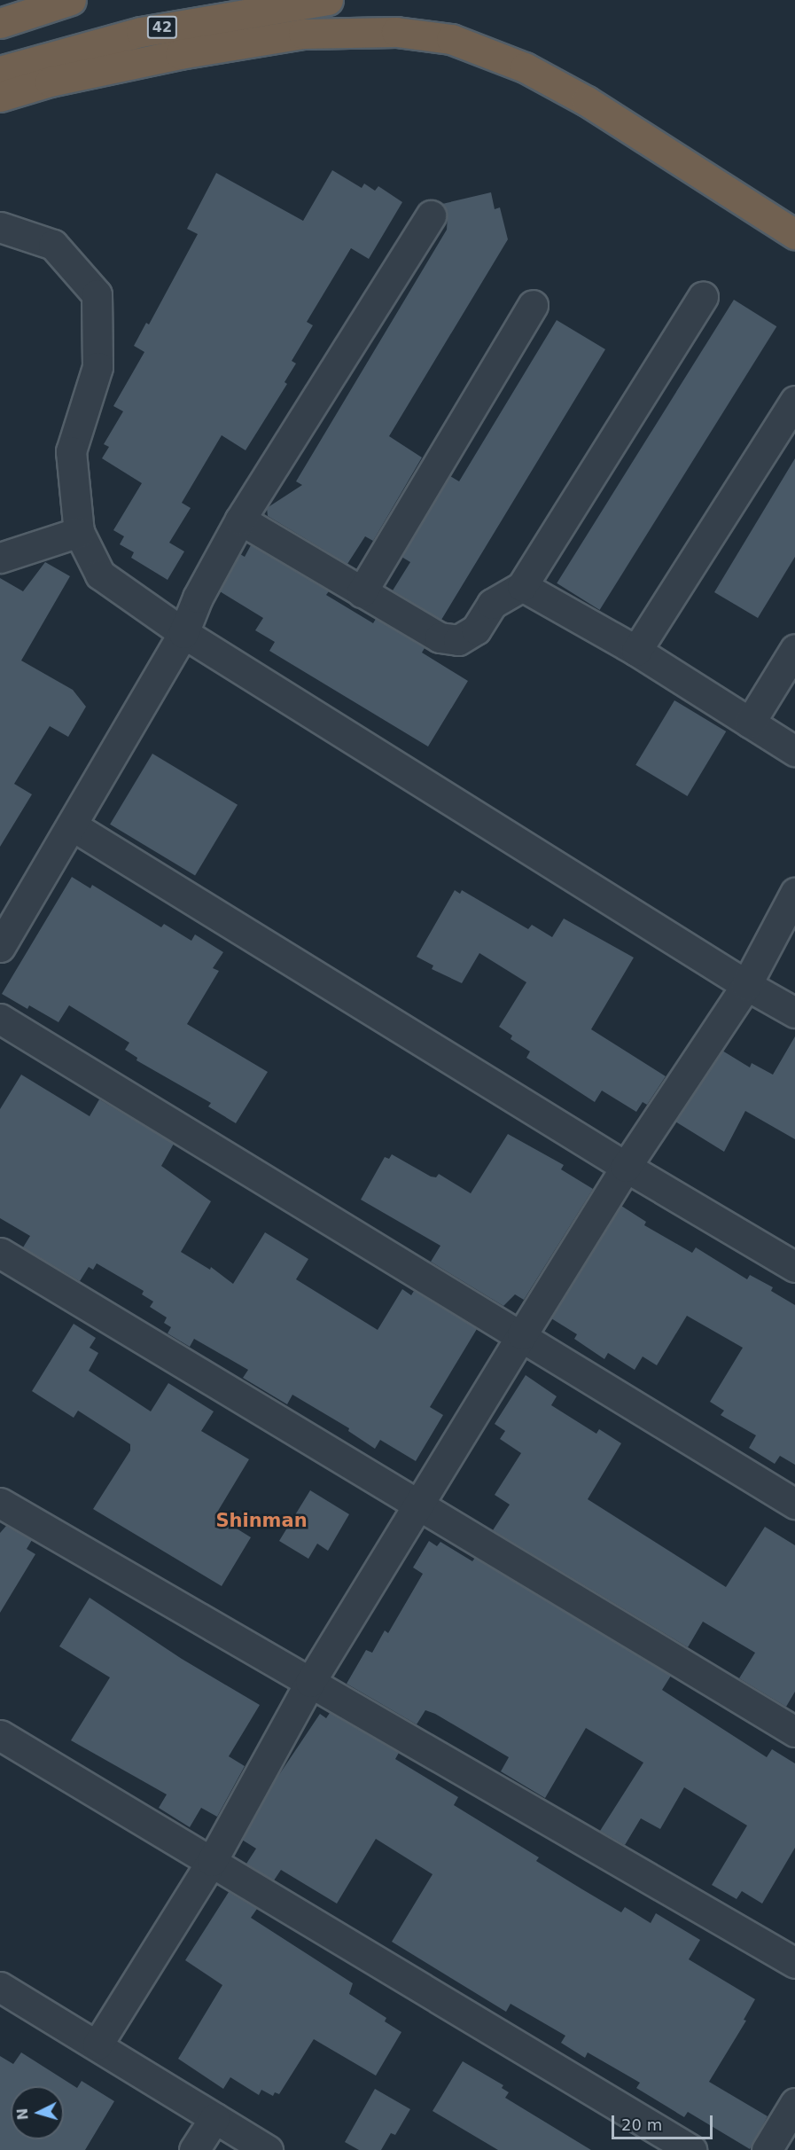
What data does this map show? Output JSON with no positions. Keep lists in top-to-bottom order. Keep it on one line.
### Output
{"streets":{"highway":["42"]},"districts":["Shinman"],"scale_bar":"20 m","north":"left"}
